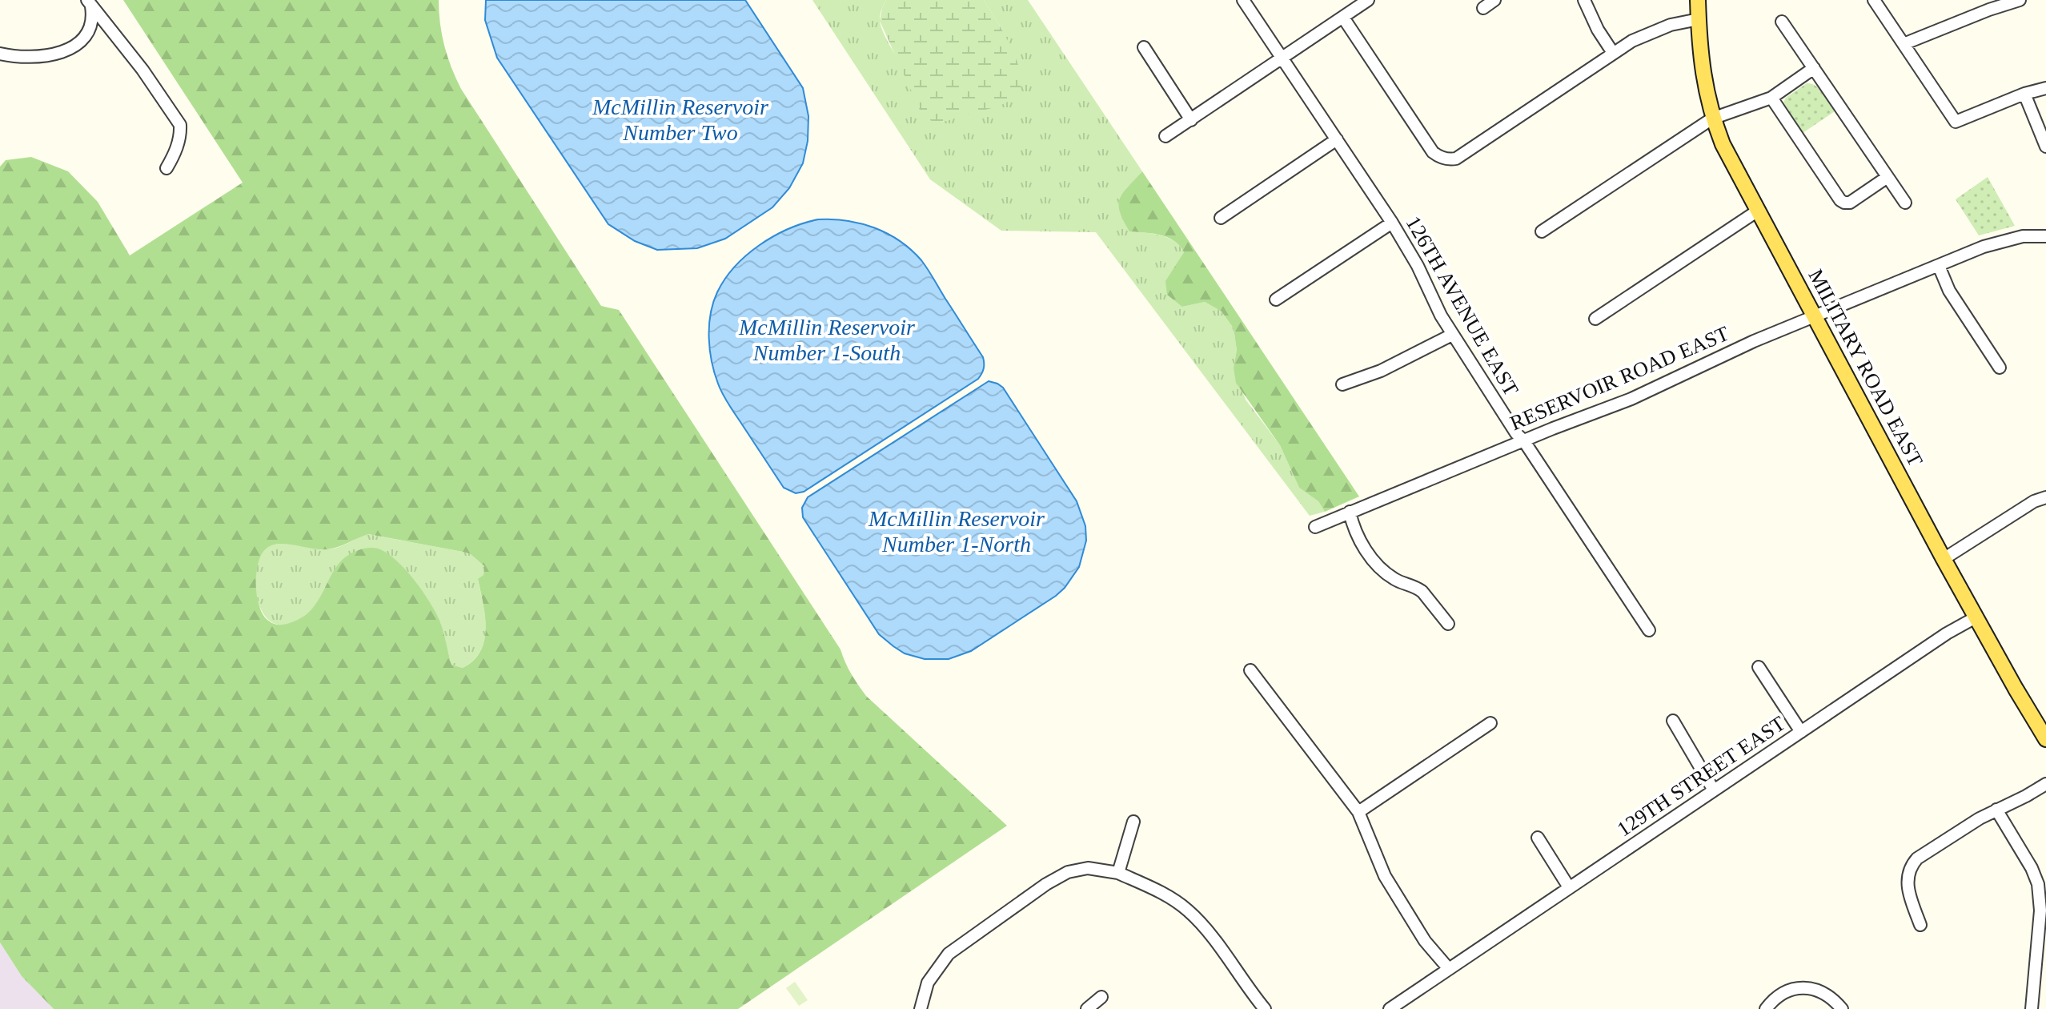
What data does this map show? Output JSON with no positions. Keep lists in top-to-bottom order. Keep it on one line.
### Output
{"streets":{"main road":["MILITARY ROAD EAST"],"street":["126TH AVENUE EAST","RESERVOIR ROAD EAST","129TH STREET EAST"]},"crossings":[["126TH AVENUE EAST","RESERVOIR ROAD EAST"],["MILITARY ROAD EAST","RESERVOIR ROAD EAST"],["MILITARY ROAD EAST","129TH STREET EAST"]],"water":["McMillin Reservoir Number Two","McMillin Reservoir Number 1-South","McMillin Reservoir Number 1-North"]}
